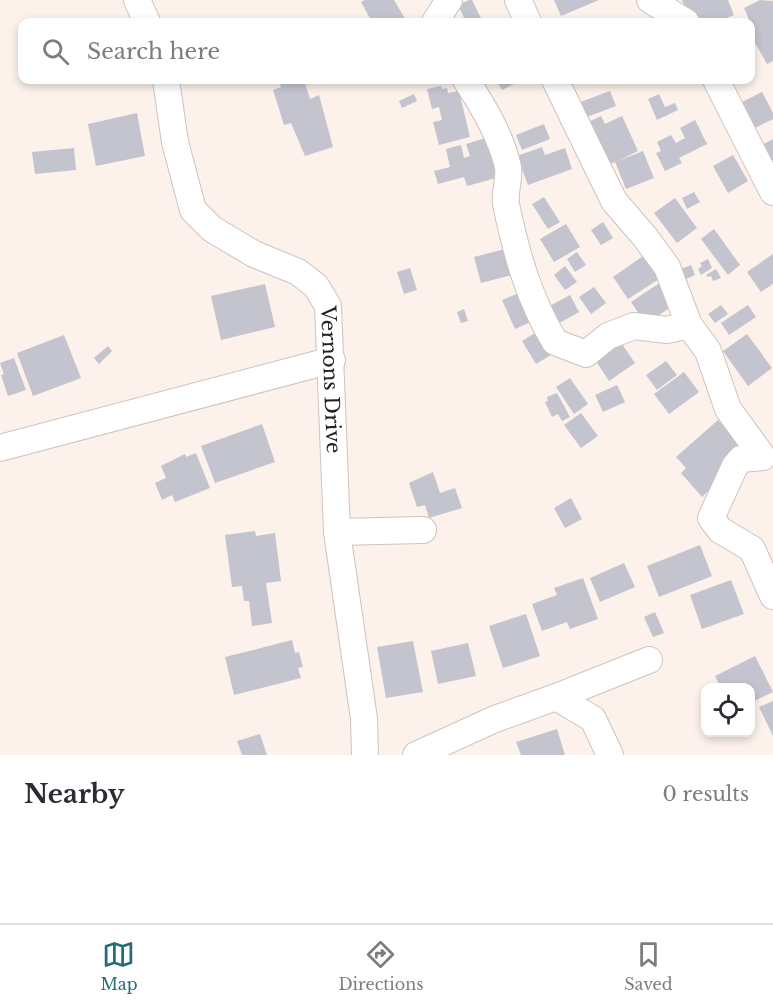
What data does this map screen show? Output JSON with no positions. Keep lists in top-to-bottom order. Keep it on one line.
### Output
{"streets":{"street":["Vernons Drive"]},"page":{"search":"Search here","heading":["Nearby","0 results"],"nav":["Map","Directions","Saved"]}}
